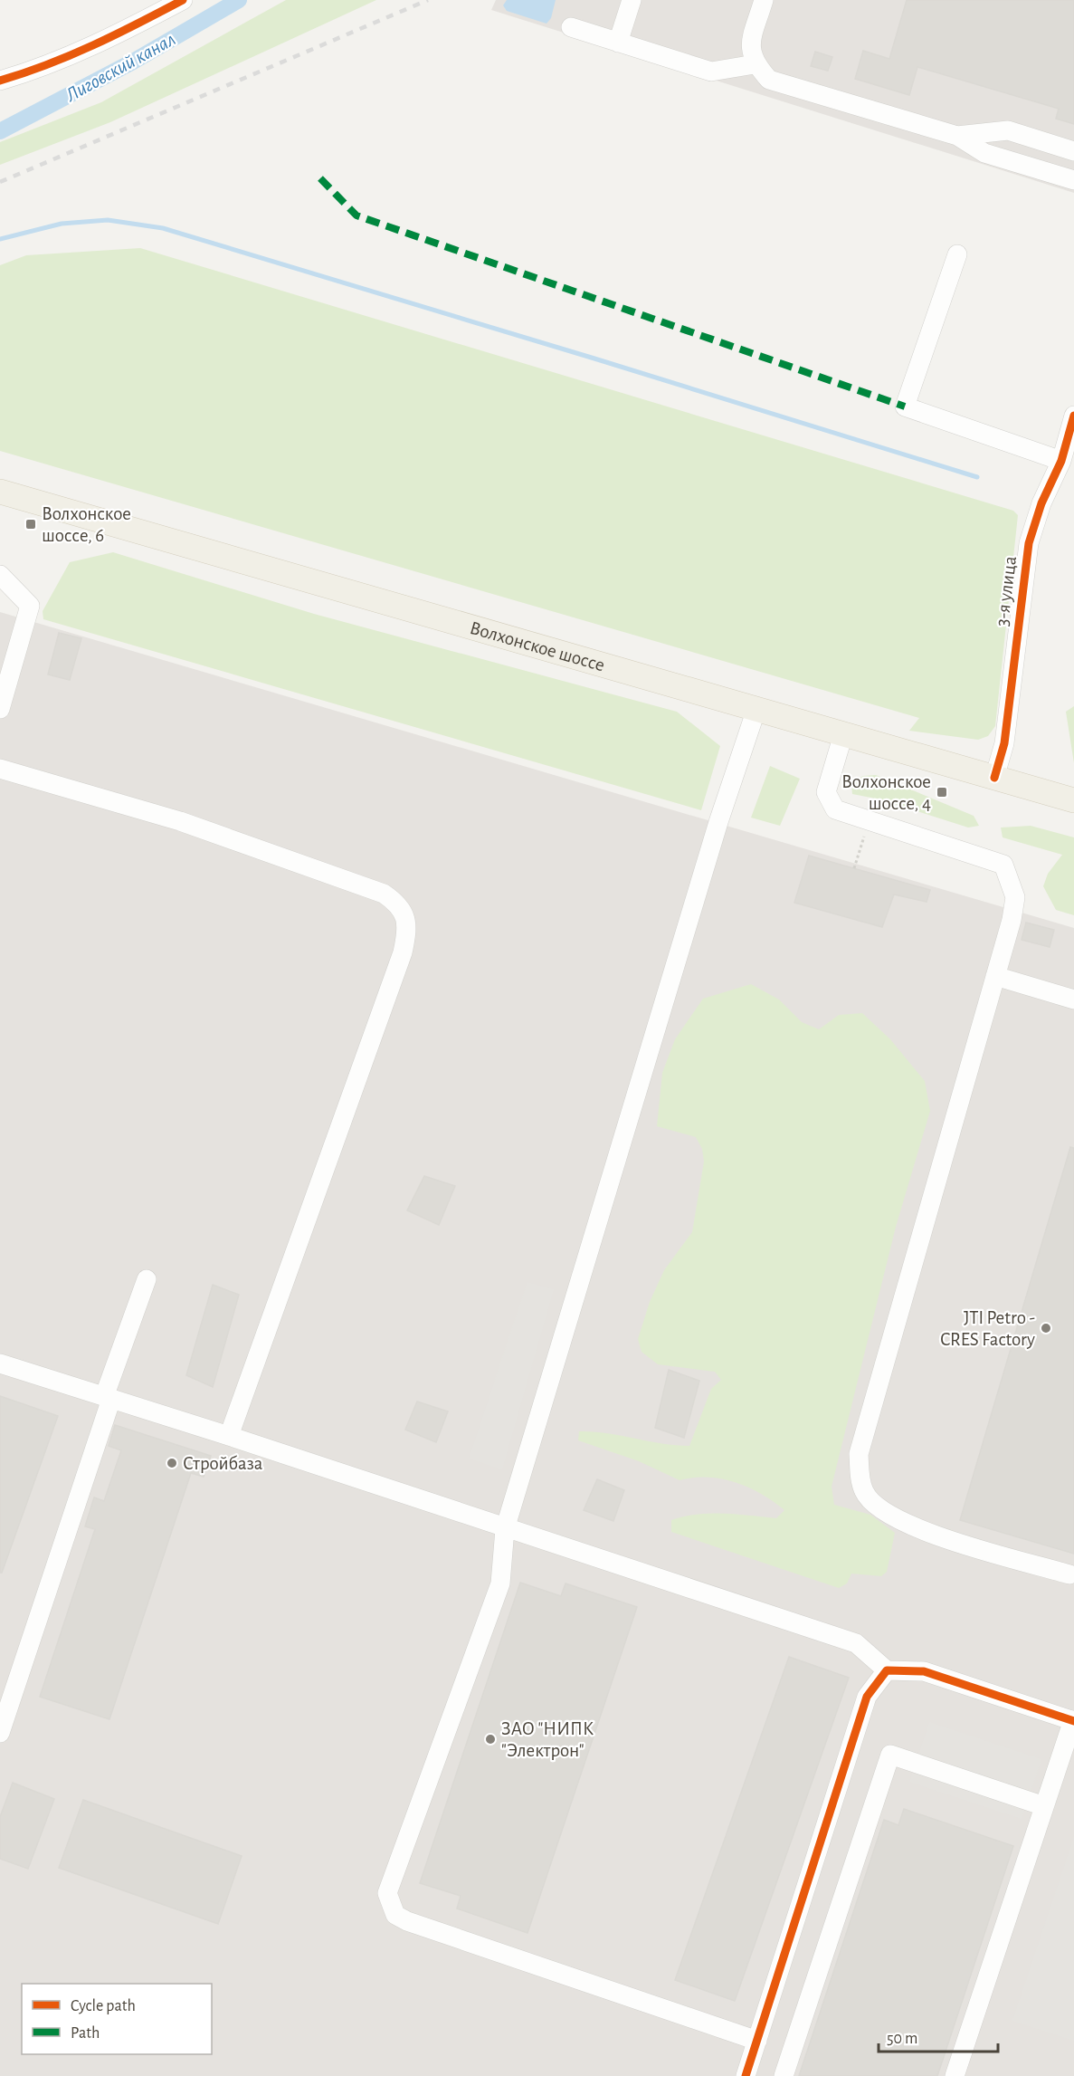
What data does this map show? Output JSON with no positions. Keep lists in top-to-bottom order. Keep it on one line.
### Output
{"streets":{"main road":["Волхонское шоссе"],"street":["3-я улица"]},"crossings":[["3-я улица","Волхонское шоссе"]],"water":["Лиговский канал"],"places":{"transit":["Волхонское шоссе, 6","Волхонское шоссе, 4"],"other":["JTI Petro - CRES Factory","Стройбаза","ЗАО \"НИПК \"Электрон\""]},"legend":["Cycle path","Path"],"scale_bar":"50 m"}
